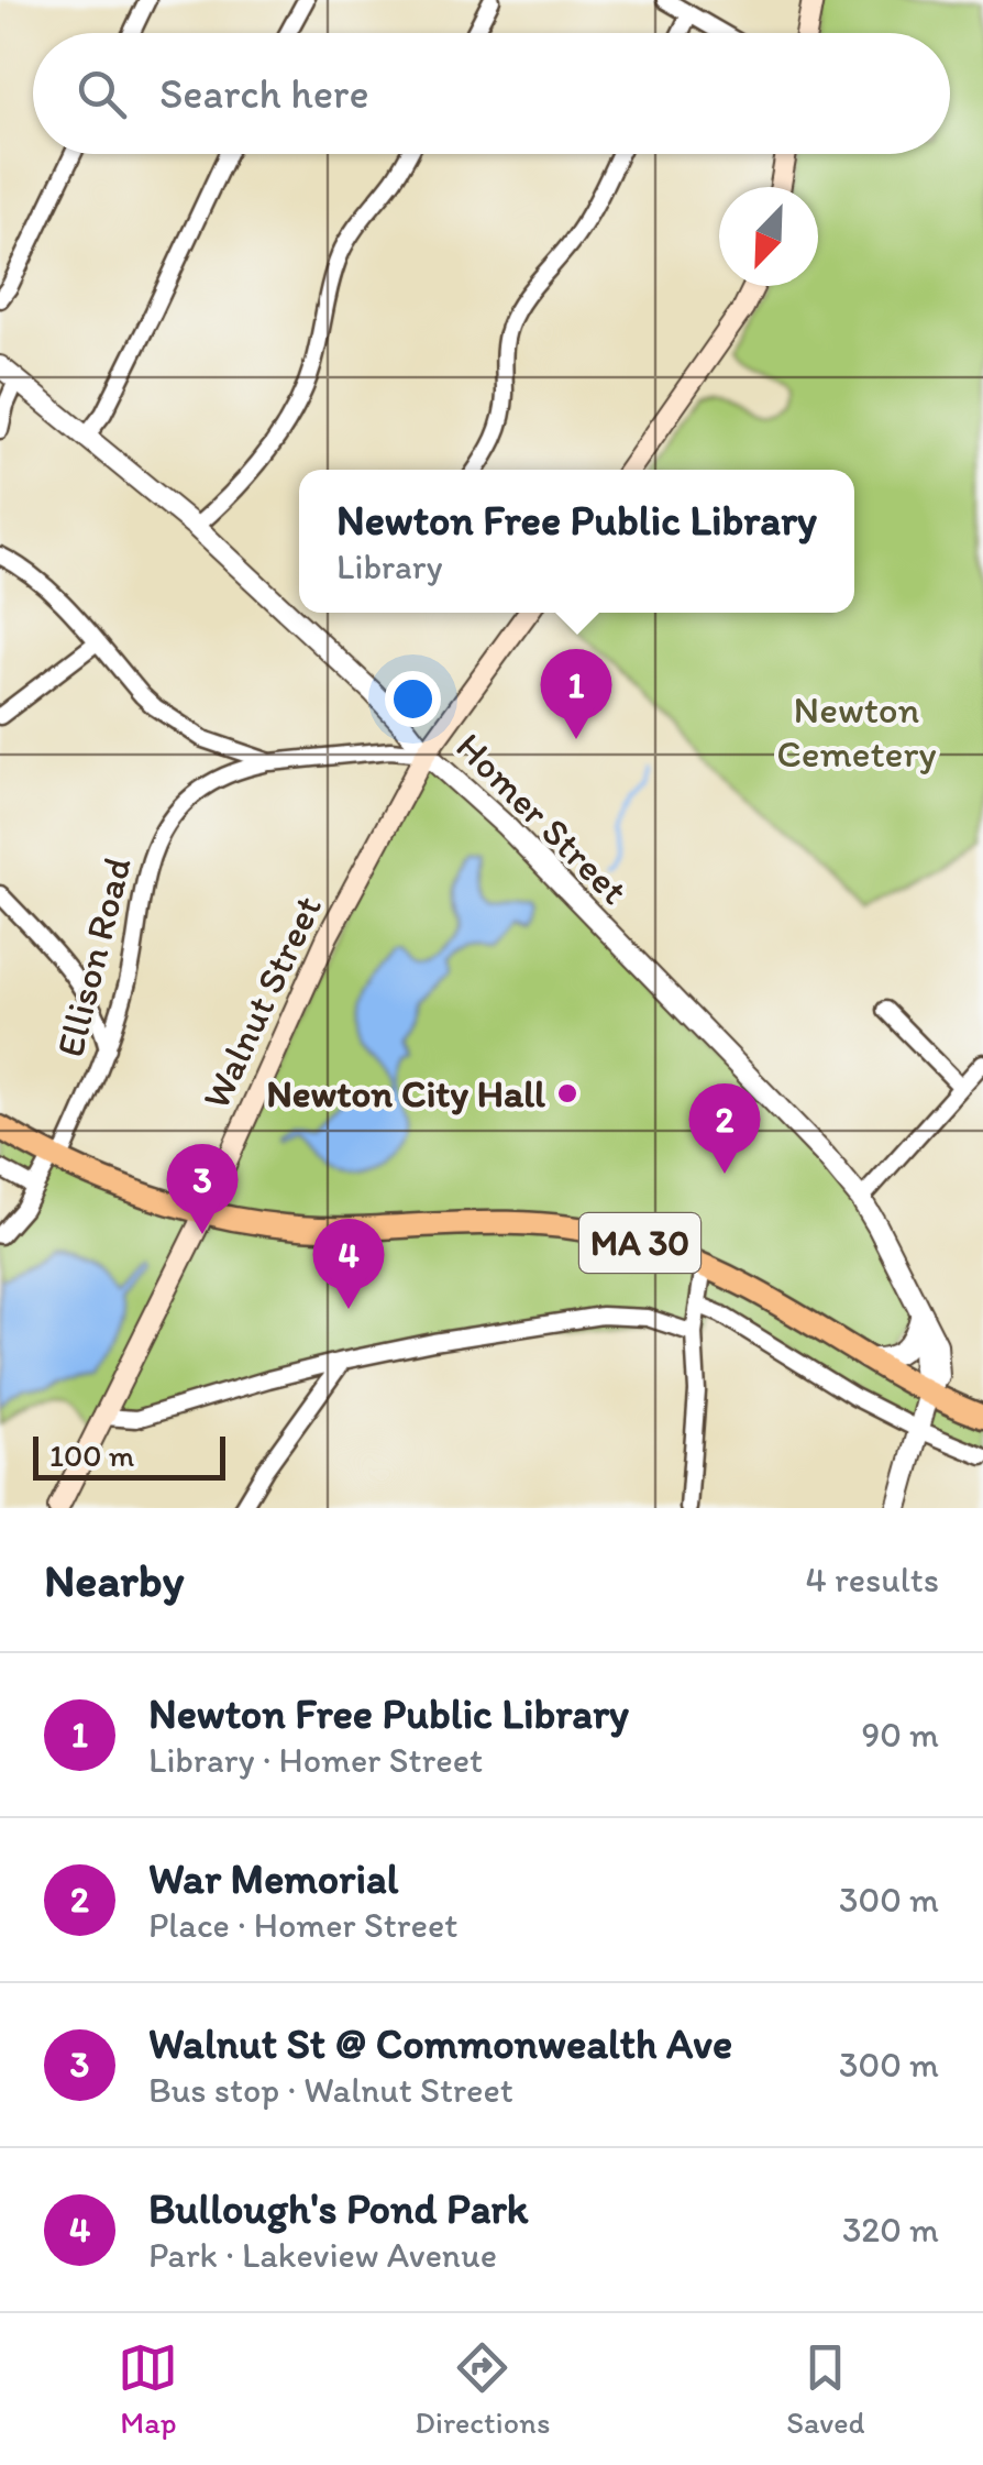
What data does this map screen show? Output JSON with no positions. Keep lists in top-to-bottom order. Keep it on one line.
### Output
{"streets":{"main road":["Walnut Street","MA 30"],"street":["Homer Street","Ellison Road"]},"crossings":[["Homer Street","Walnut Street"],["Homer Street","MA 30"],["Ellison Road","MA 30"],["Walnut Street","MA 30"]],"parks":["Newton Cemetery"],"places":["Newton City Hall"],"scale_bar":"100 m","north":"bottom left","page":{"search":"Search here","popup":["Newton Free Public Library","Library"],"pins":["1","2","3","4"],"scale":"100 m","heading":["Nearby","4 results"],"list":[{"mark":"1","name":"Newton Free Public Library","note":"Library · Homer Street","value":"90 m"},{"mark":"2","name":"War Memorial","note":"Place · Homer Street","value":"300 m"},{"mark":"3","name":"Walnut St @ Commonwealth Ave","note":"Bus stop · Walnut Street","value":"300 m"},{"mark":"4","name":"Bullough's Pond Park","note":"Park · Lakeview Avenue","value":"320 m"}],"nav":["Map","Directions","Saved"]}}
